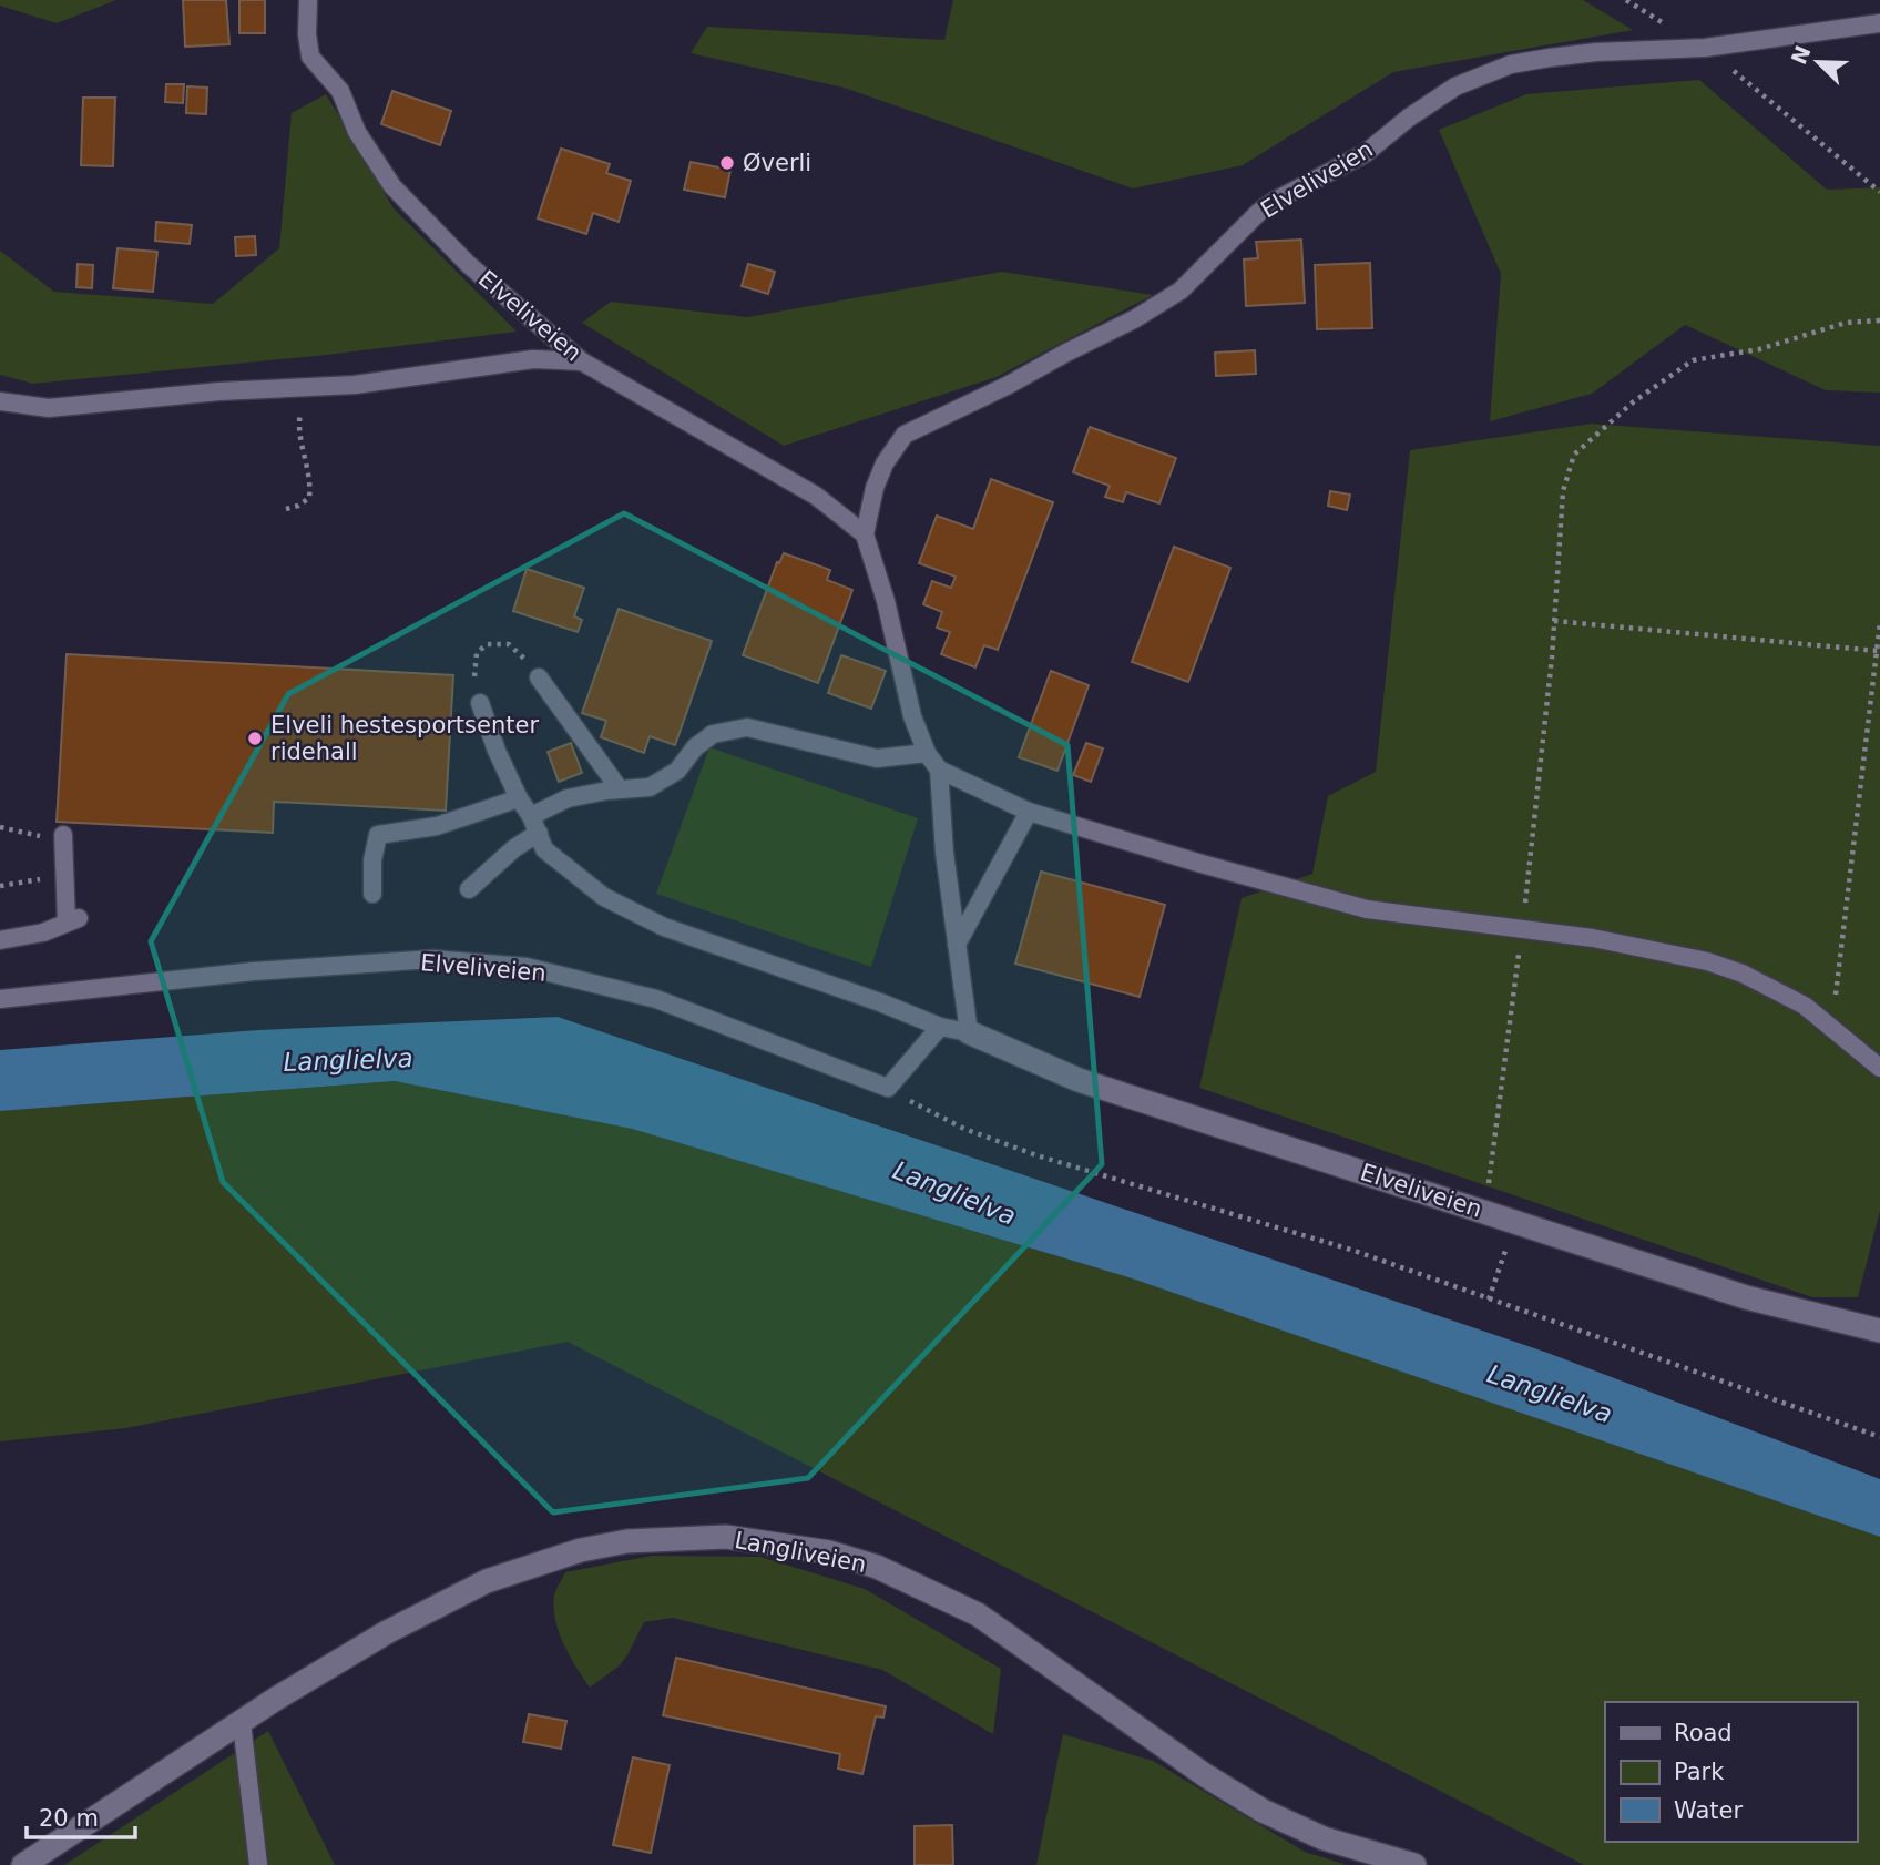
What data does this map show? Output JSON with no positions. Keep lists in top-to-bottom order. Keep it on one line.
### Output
{"streets":{"street":["Elveliveien","Langliveien"]},"water":["Langlielva"],"places":["Øverli","Elveli hestesportsenter ridehall"],"legend":["Road","Park","Water"],"scale_bar":"20 m","north":"top left"}
